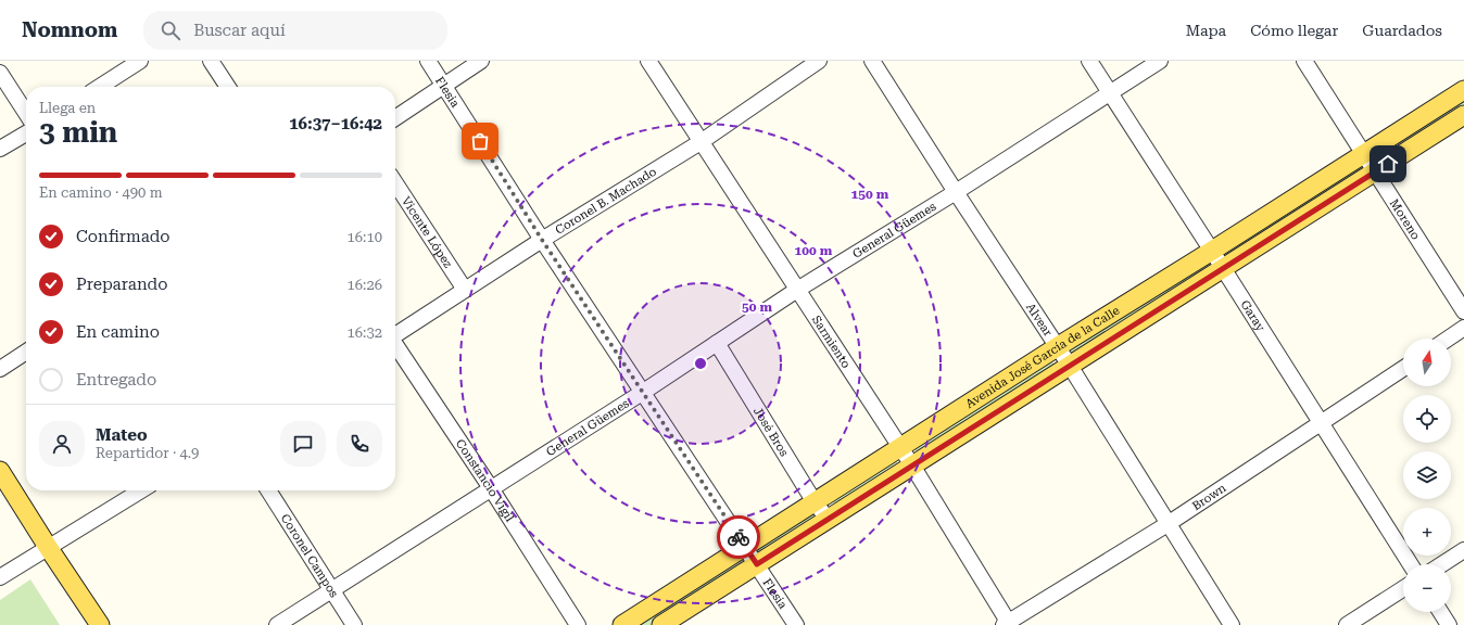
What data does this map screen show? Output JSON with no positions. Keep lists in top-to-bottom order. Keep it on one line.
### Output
{"streets":{"main road":["Avenida José García de la Calle"],"street":["Flesia","Coronel B. Machado","Moreno","General Güemes","Vicente López","Garay","Alvear","Sarmiento","José Bros","Constancio Vigil","Brown","Coronel Campos"]},"crossings":[["Flesia","Coronel B. Machado"],["Flesia","General Güemes"],["Flesia","Avenida José García de la Calle"],["Coronel B. Machado","Vicente López"],["Coronel B. Machado","Sarmiento"],["Moreno","Avenida José García de la Calle"],["General Güemes","Garay"],["General Güemes","Alvear"],["General Güemes","Sarmiento"],["General Güemes","José Bros"],["General Güemes","Constancio Vigil"],["General Güemes","Coronel Campos"],["Garay","Avenida José García de la Calle"],["Garay","Brown"],["Alvear","Avenida José García de la Calle"],["Alvear","Brown"],["Sarmiento","Avenida José García de la Calle"],["Sarmiento","Brown"],["Avenida José García de la Calle","José Bros"]],"north":"top","page":{"header":"Nomnom","search":"Buscar aquí","nav":["Mapa","Cómo llegar","Guardados"],"heading":["3 min","Llega en","16:37–16:42"],"panel":["Mateo","Repartidor · 4.9"],"bar":"En camino · 490 m","list":[["Confirmado","16:10"],["Preparando","16:26"],["En camino","16:32"],"Entregado"],"map_buttons":["+","−"]},"rings":["150 m","100 m","50 m"]}
